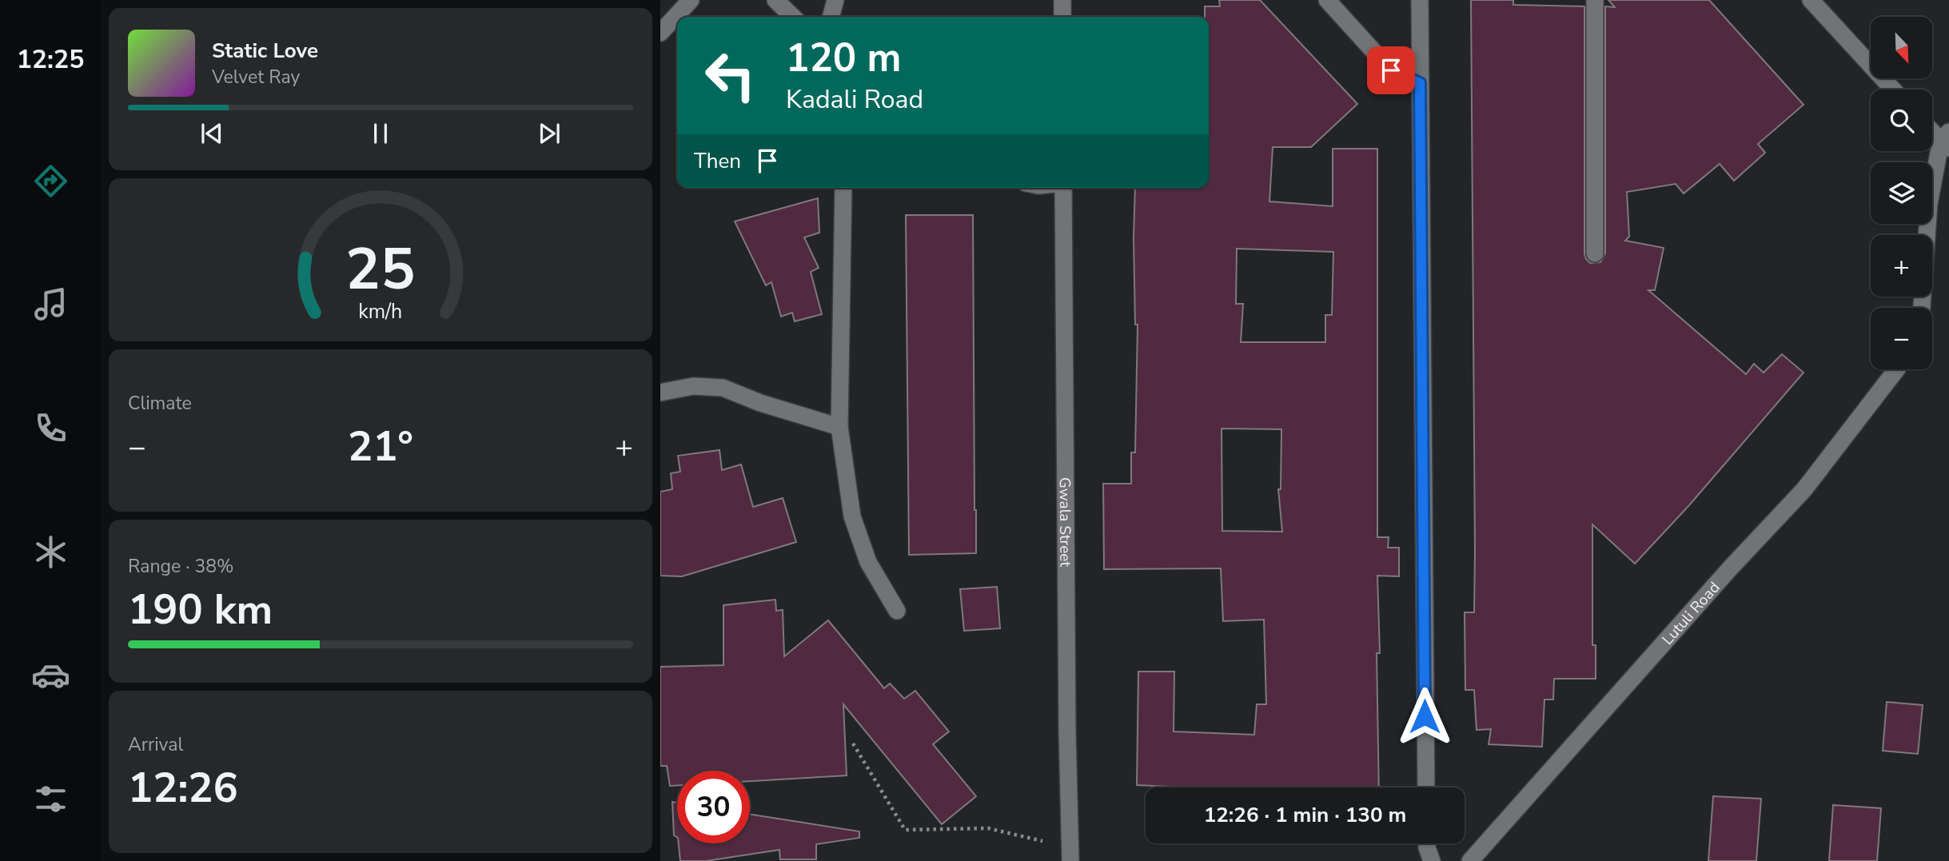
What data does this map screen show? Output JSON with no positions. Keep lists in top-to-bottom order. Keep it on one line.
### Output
{"streets":{"street":["Gwala Street","Lutuli Road"]},"north":"bottom right","page":{"tabs":"12:25","map_buttons":["+","−"],"turn":["120 m","Kadali Road"],"song":["Static Love","Velvet Ray"],"then":"Then","tile":["Climate",["Range · 38%","190 km"],["Arrival","12:26"]],"heat":["−","21°","+"],"limit":"30","trip":"12:26 · 1 min · 130 m","gauge":["25","km/h"]}}
